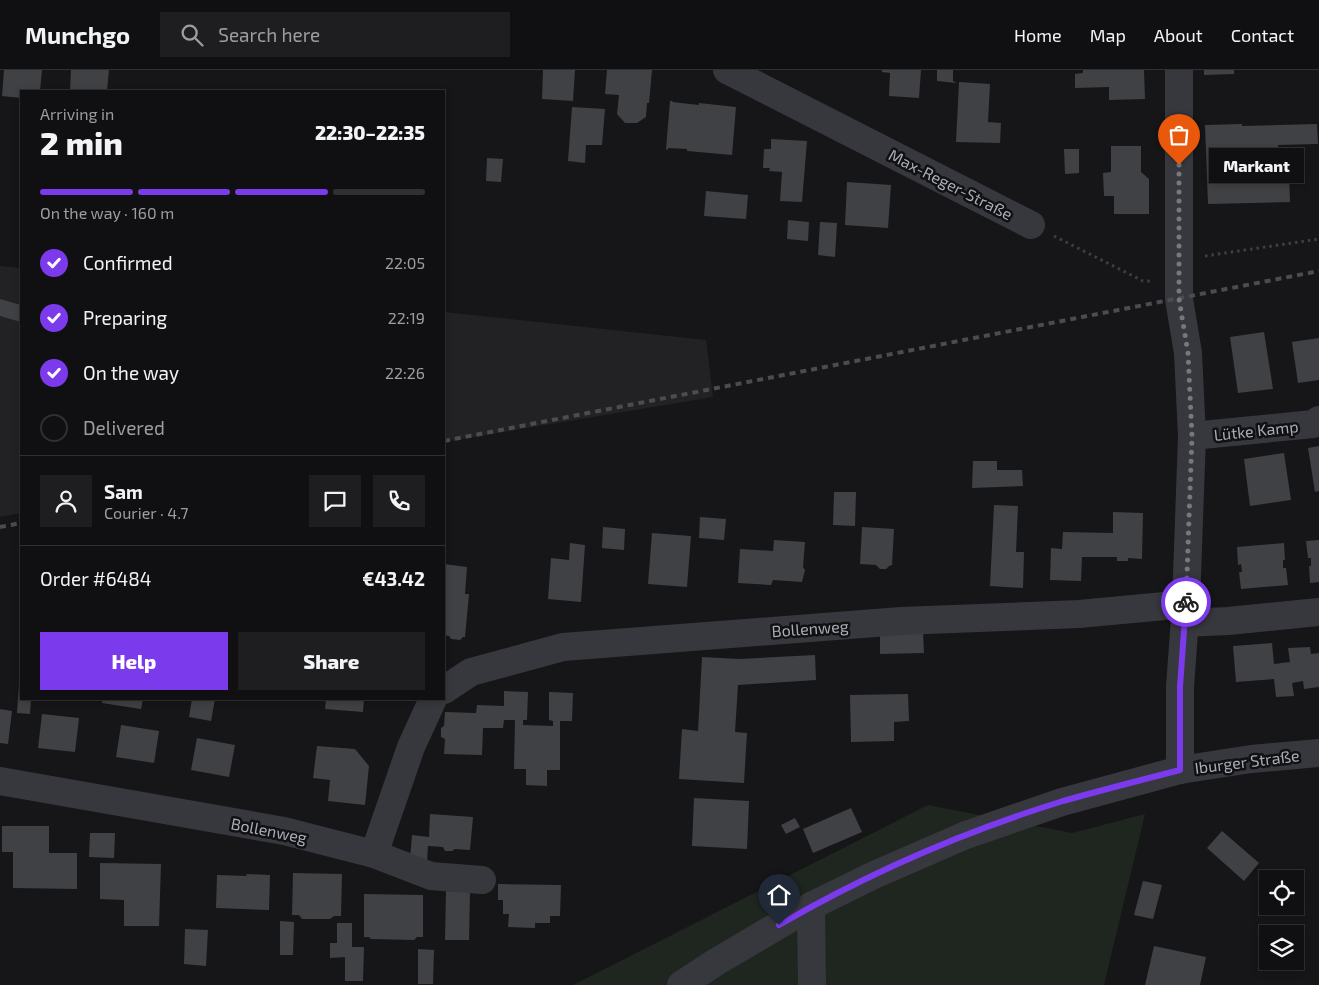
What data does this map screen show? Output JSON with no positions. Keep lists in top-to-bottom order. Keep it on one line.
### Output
{"streets":{"street":["Max-Reger-Straße","Lütke Kamp","Bollenweg","Iburger Straße"]},"places":["Markant"],"page":{"header":"Munchgo","search":"Search here","nav":["Home","Map","About","Contact"],"heading":["2 min","Arriving in","22:30–22:35"],"panel":["Sam","Courier · 4.7","Order #6484","€43.42"],"bubble":"Markant","bar":"On the way · 160 m","list":[["Confirmed","22:05"],["Preparing","22:19"],["On the way","22:26"],"Delivered"],"buttons":["Help","Share"]}}
